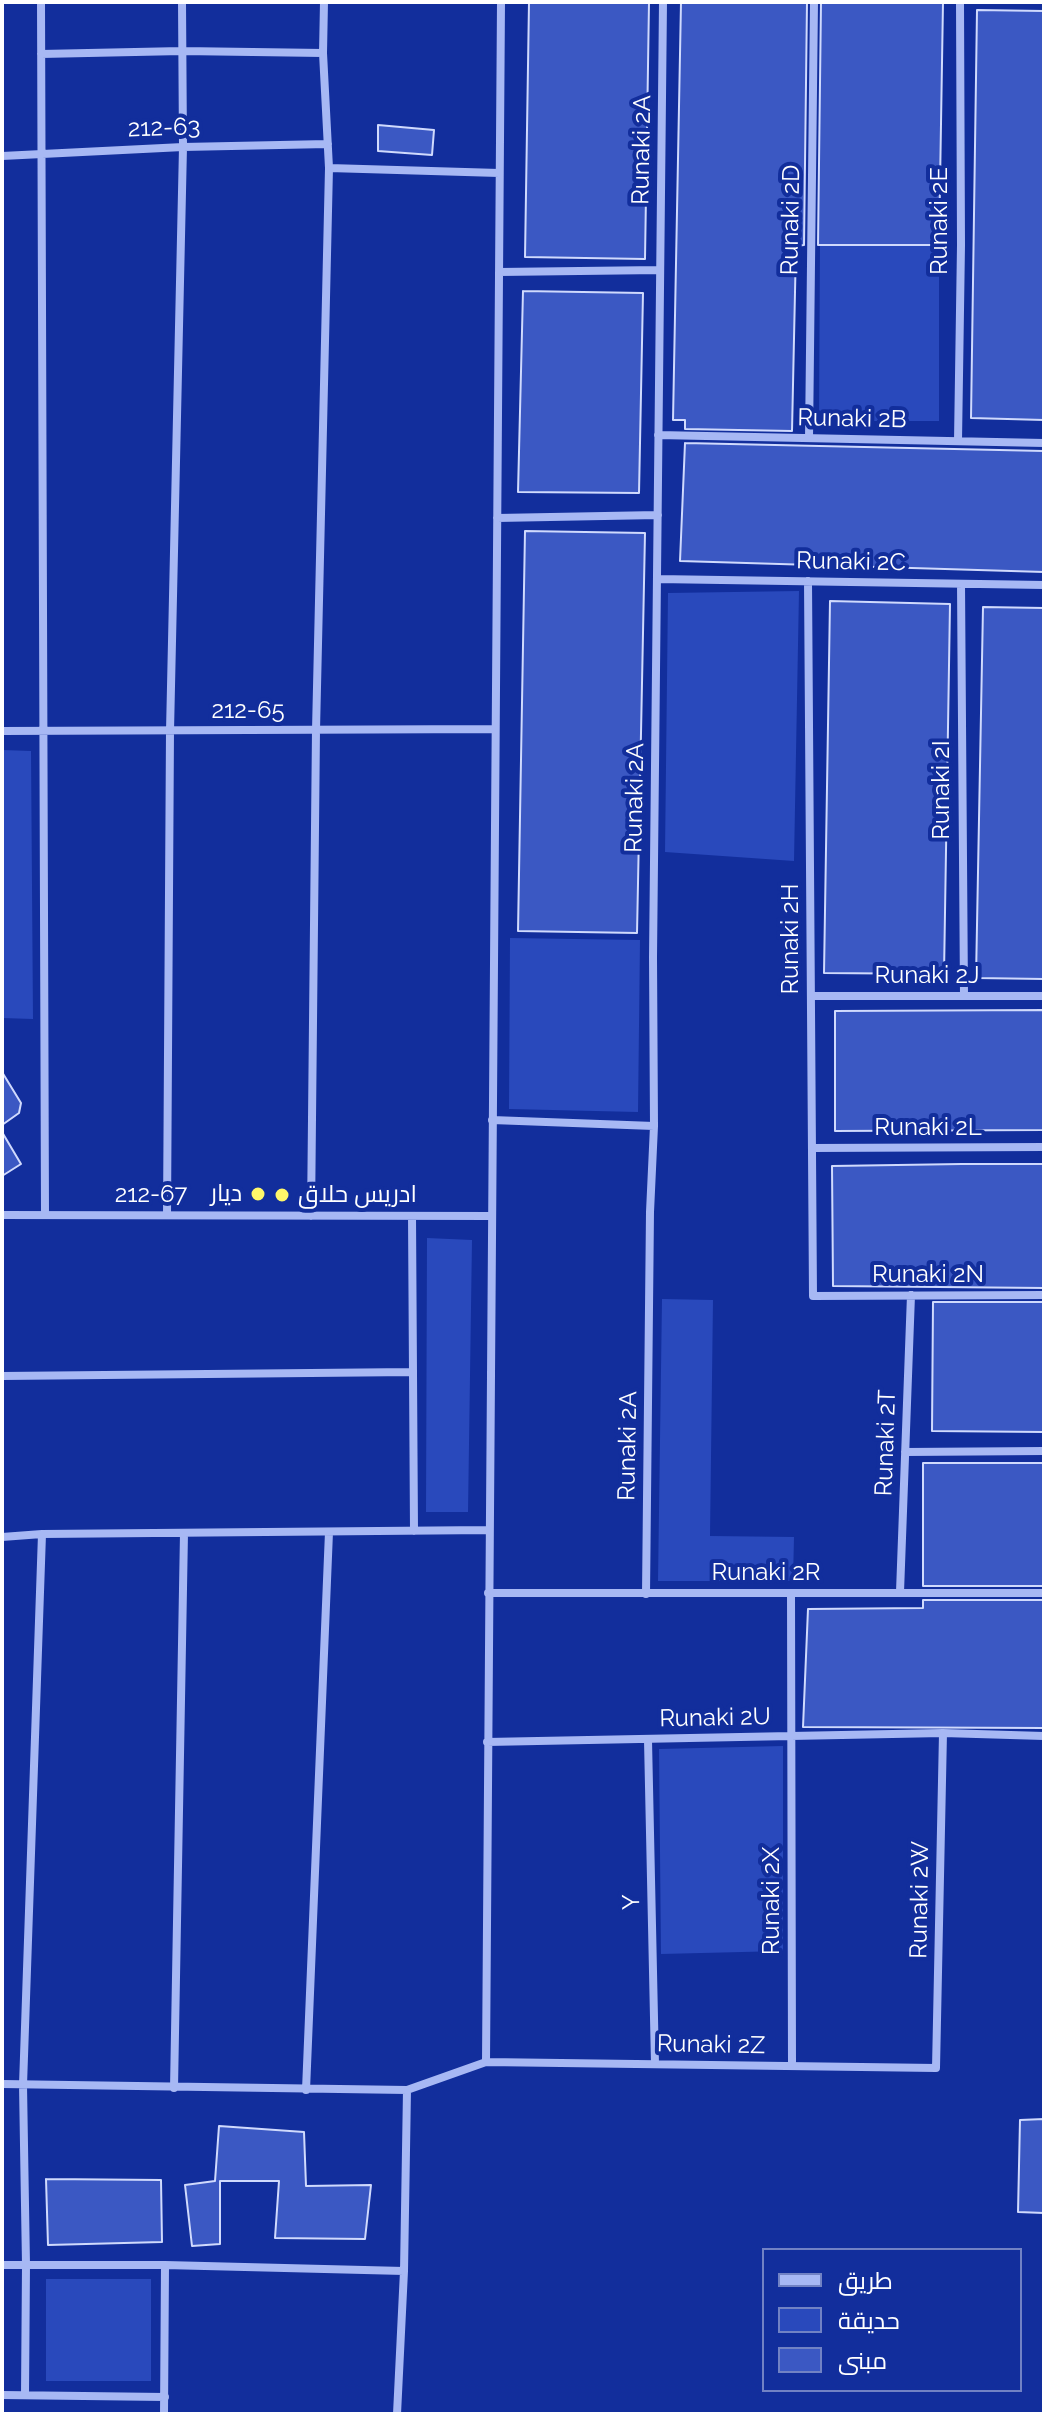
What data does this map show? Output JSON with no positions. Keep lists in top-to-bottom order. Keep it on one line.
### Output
{"streets":{"street":["212-63","Runaki 2A","Runaki 2D","Runaki 2E","Runaki 2B","Runaki 2C","212-65","Runaki 2I","Runaki 2H","Runaki 2J","Runaki 2L","212-67","Runaki 2N","Runaki 2T","Runaki 2R","Runaki 2U","Runaki 2W","Runaki 2X","Y","Runaki 2Z"]},"crossings":[["Runaki 2A","Runaki 2B"],["Runaki 2A","Runaki 2C"],["Runaki 2A","Runaki 2R"],["Runaki 2D","Runaki 2B"],["Runaki 2E","Runaki 2B"],["Runaki 2C","Runaki 2I"],["Runaki 2C","Runaki 2H"],["Runaki 2I","Runaki 2J"],["Runaki 2H","Runaki 2J"],["Runaki 2H","Runaki 2L"],["Runaki 2H","Runaki 2N"],["Runaki 2N","Runaki 2T"],["Runaki 2T","Runaki 2R"],["Runaki 2R","Runaki 2X"],["Runaki 2U","Runaki 2W"],["Runaki 2U","Runaki 2X"],["Runaki 2U","Y"],["Runaki 2W","Runaki 2Z"],["Runaki 2X","Runaki 2Z"],["Y","Runaki 2Z"]],"places":["ديار","ادريس حلاق"],"legend":["طريق","حديقة","مبنى"]}
